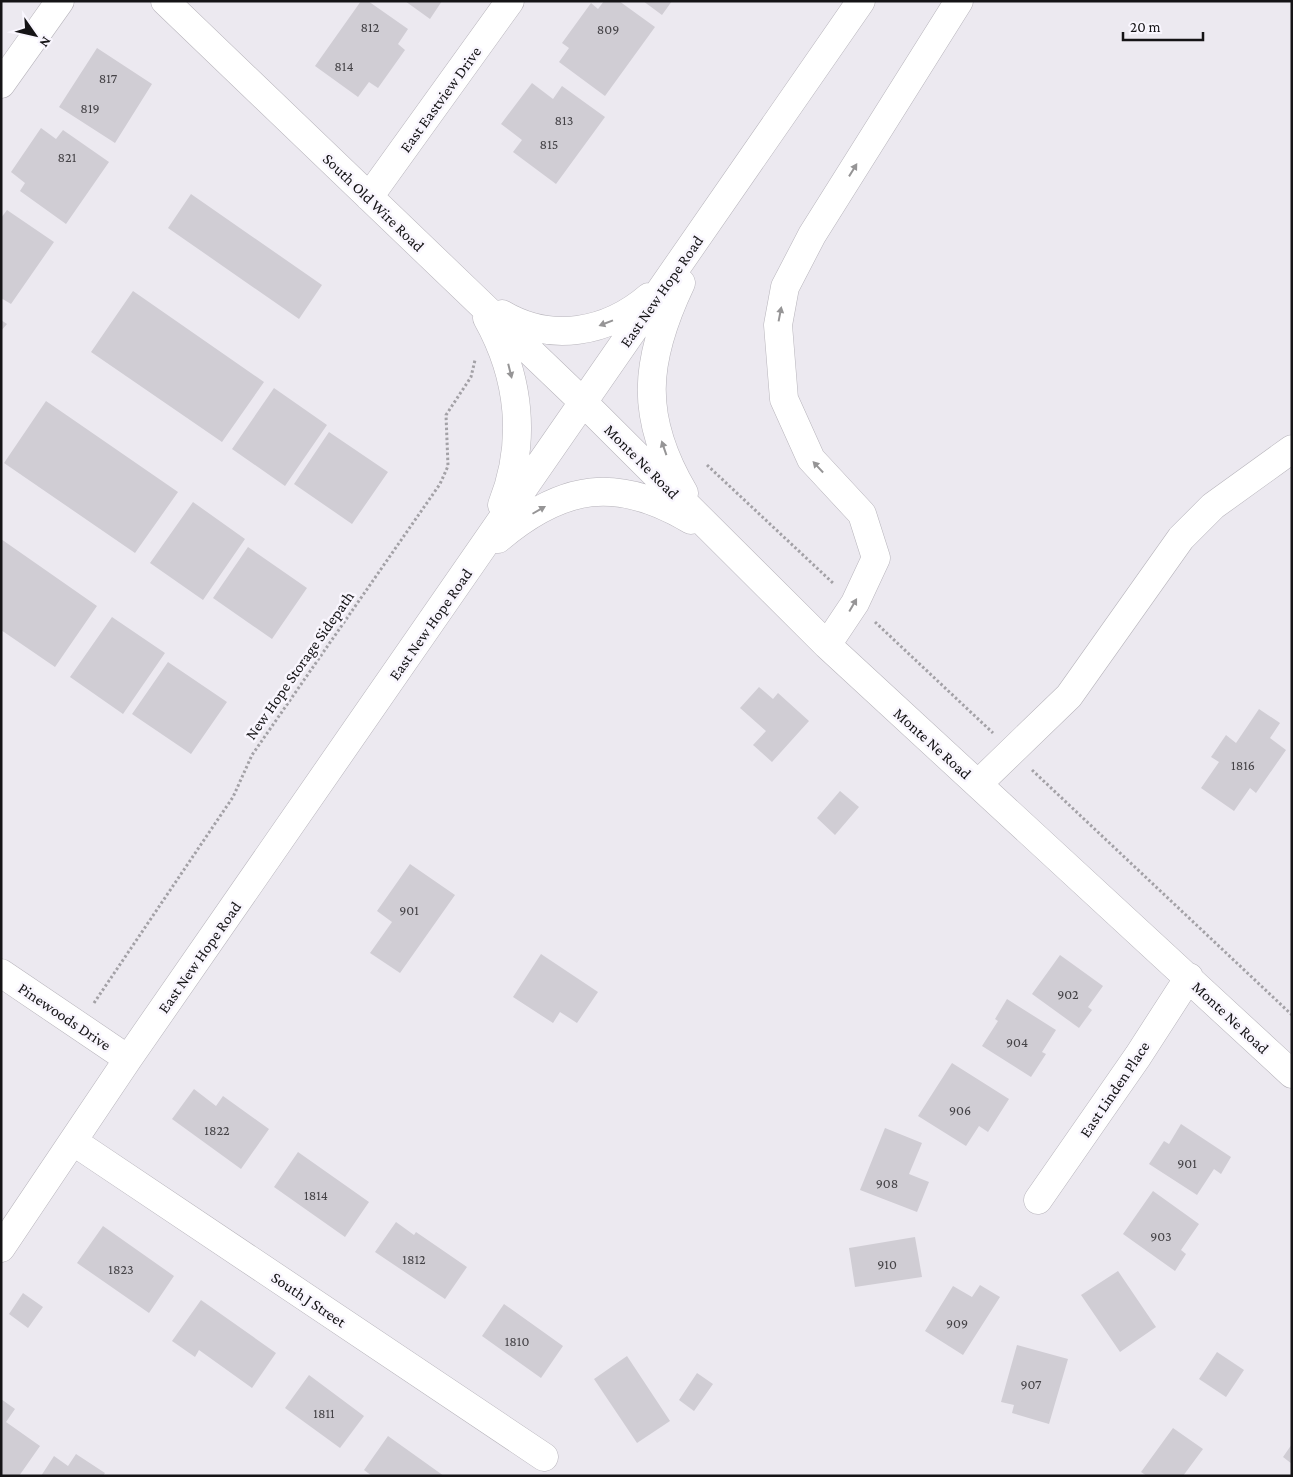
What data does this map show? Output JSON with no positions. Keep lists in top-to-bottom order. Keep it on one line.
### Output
{"streets":{"street":["East Eastview Drive","South Old Wire Road","East New Hope Road","Monte Ne Road","Pinewoods Drive","East Linden Place","South J Street"],"path":["New Hope Storage Sidepath"]},"crossings":[["East Eastview Drive","South Old Wire Road"],["South Old Wire Road","East New Hope Road"],["South Old Wire Road","Monte Ne Road"],["East New Hope Road","Monte Ne Road"],["East New Hope Road","Pinewoods Drive"],["East New Hope Road","South J Street"],["Monte Ne Road","East Linden Place"]],"house_numbers":["812","809","814","817","819","813","815","821","1816","901","902","904","906","1822","901","908","1814","903","1812","910","1823","909","1810","907","1811"],"scale_bar":"20 m","north":"bottom right"}
